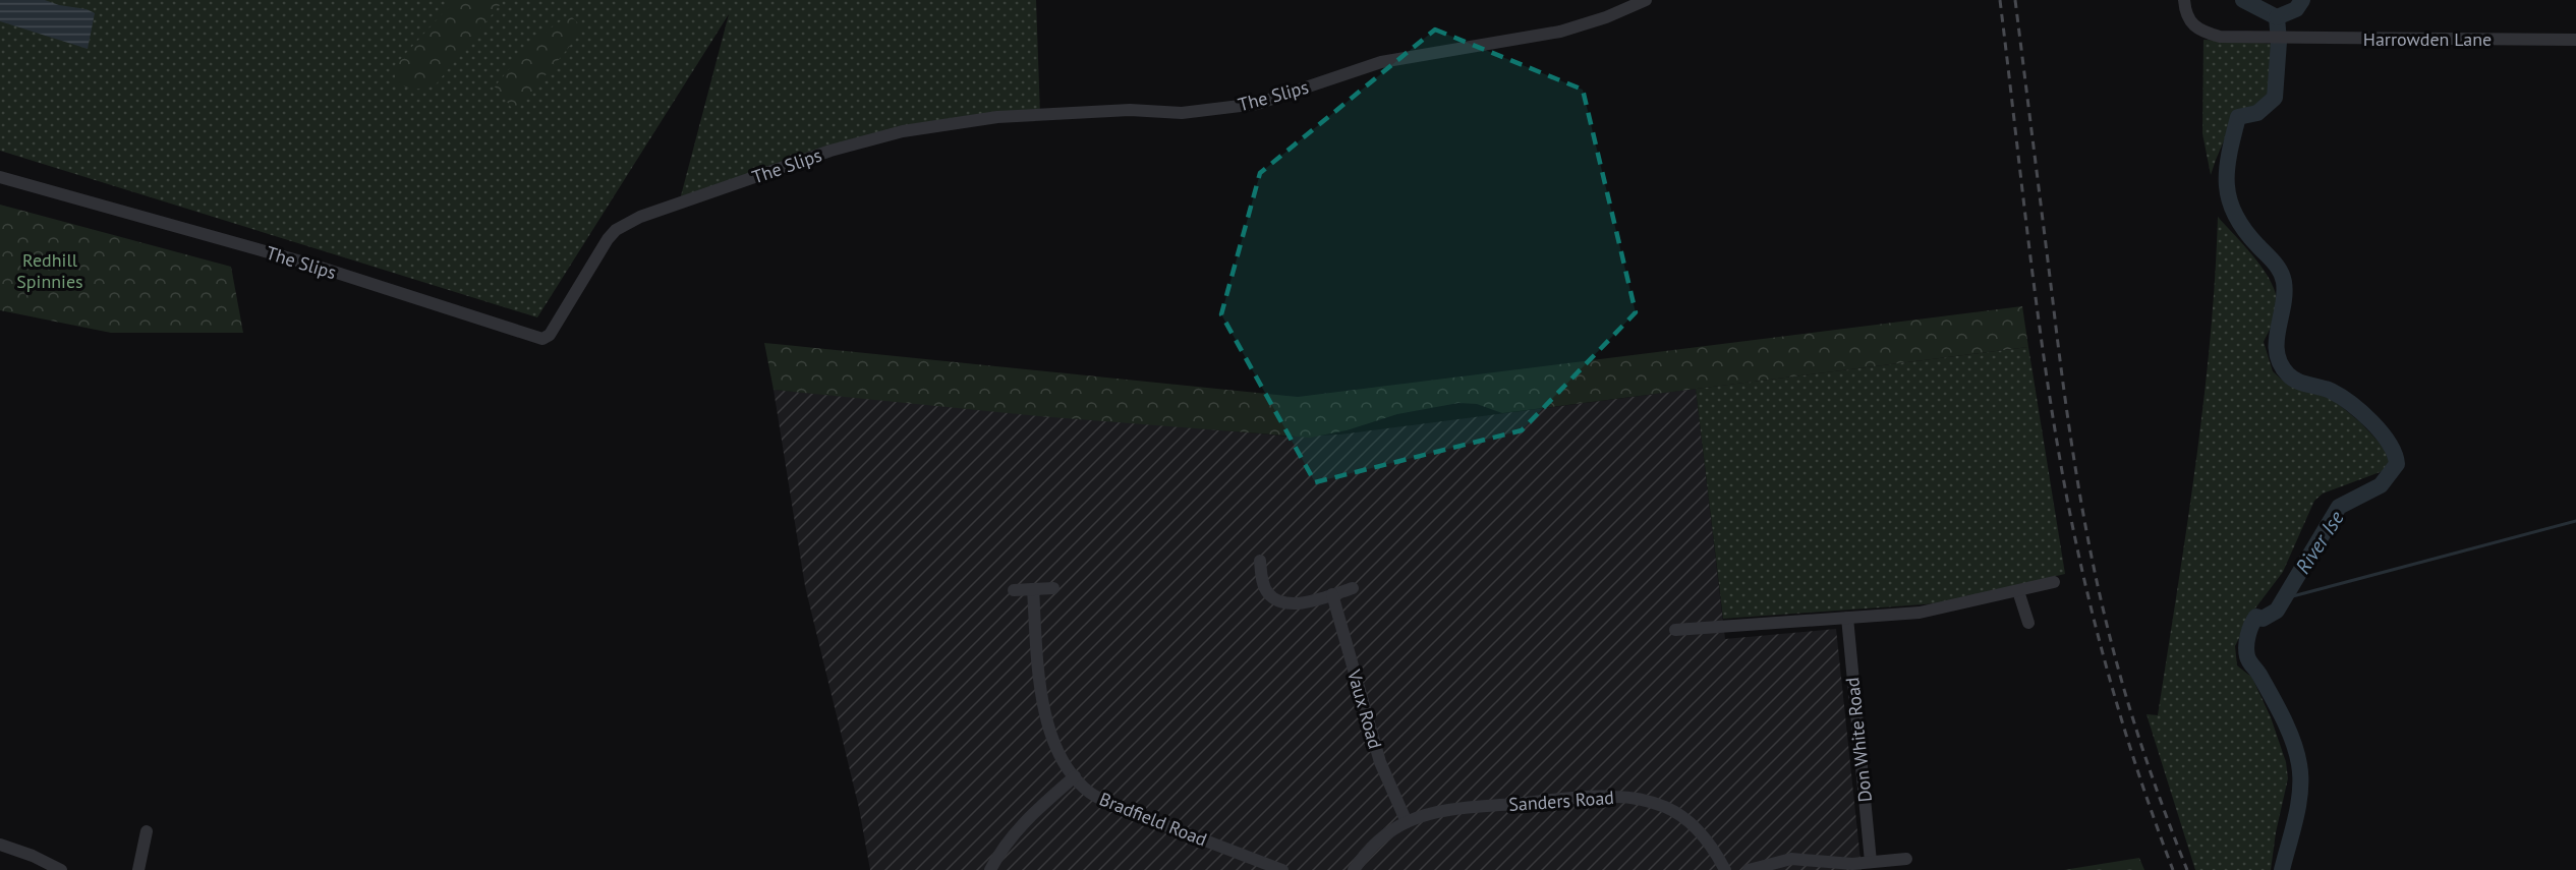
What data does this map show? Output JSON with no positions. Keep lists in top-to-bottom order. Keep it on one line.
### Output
{"streets":{"street":["Harrowden Lane","The Slips","Vaux Road","Don White Road","Sanders Road","Bradfield Road"]},"crossings":[["Vaux Road","Sanders Road"]],"water":["River Ise"],"parks":["Redhill Spinnies"]}
